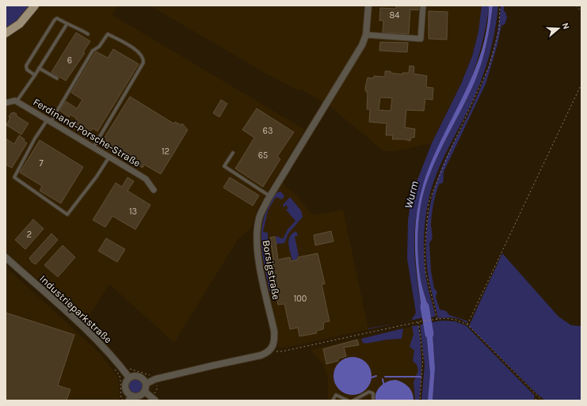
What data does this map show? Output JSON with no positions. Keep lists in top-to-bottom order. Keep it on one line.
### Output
{"streets":{"street":["Ferdinand-Porsche-Straße","Borsigstraße","Industrieparkstraße"]},"water":["Wurm"],"house_numbers":["84","6","63","12","65","7","13","2","100"],"north":"right"}
